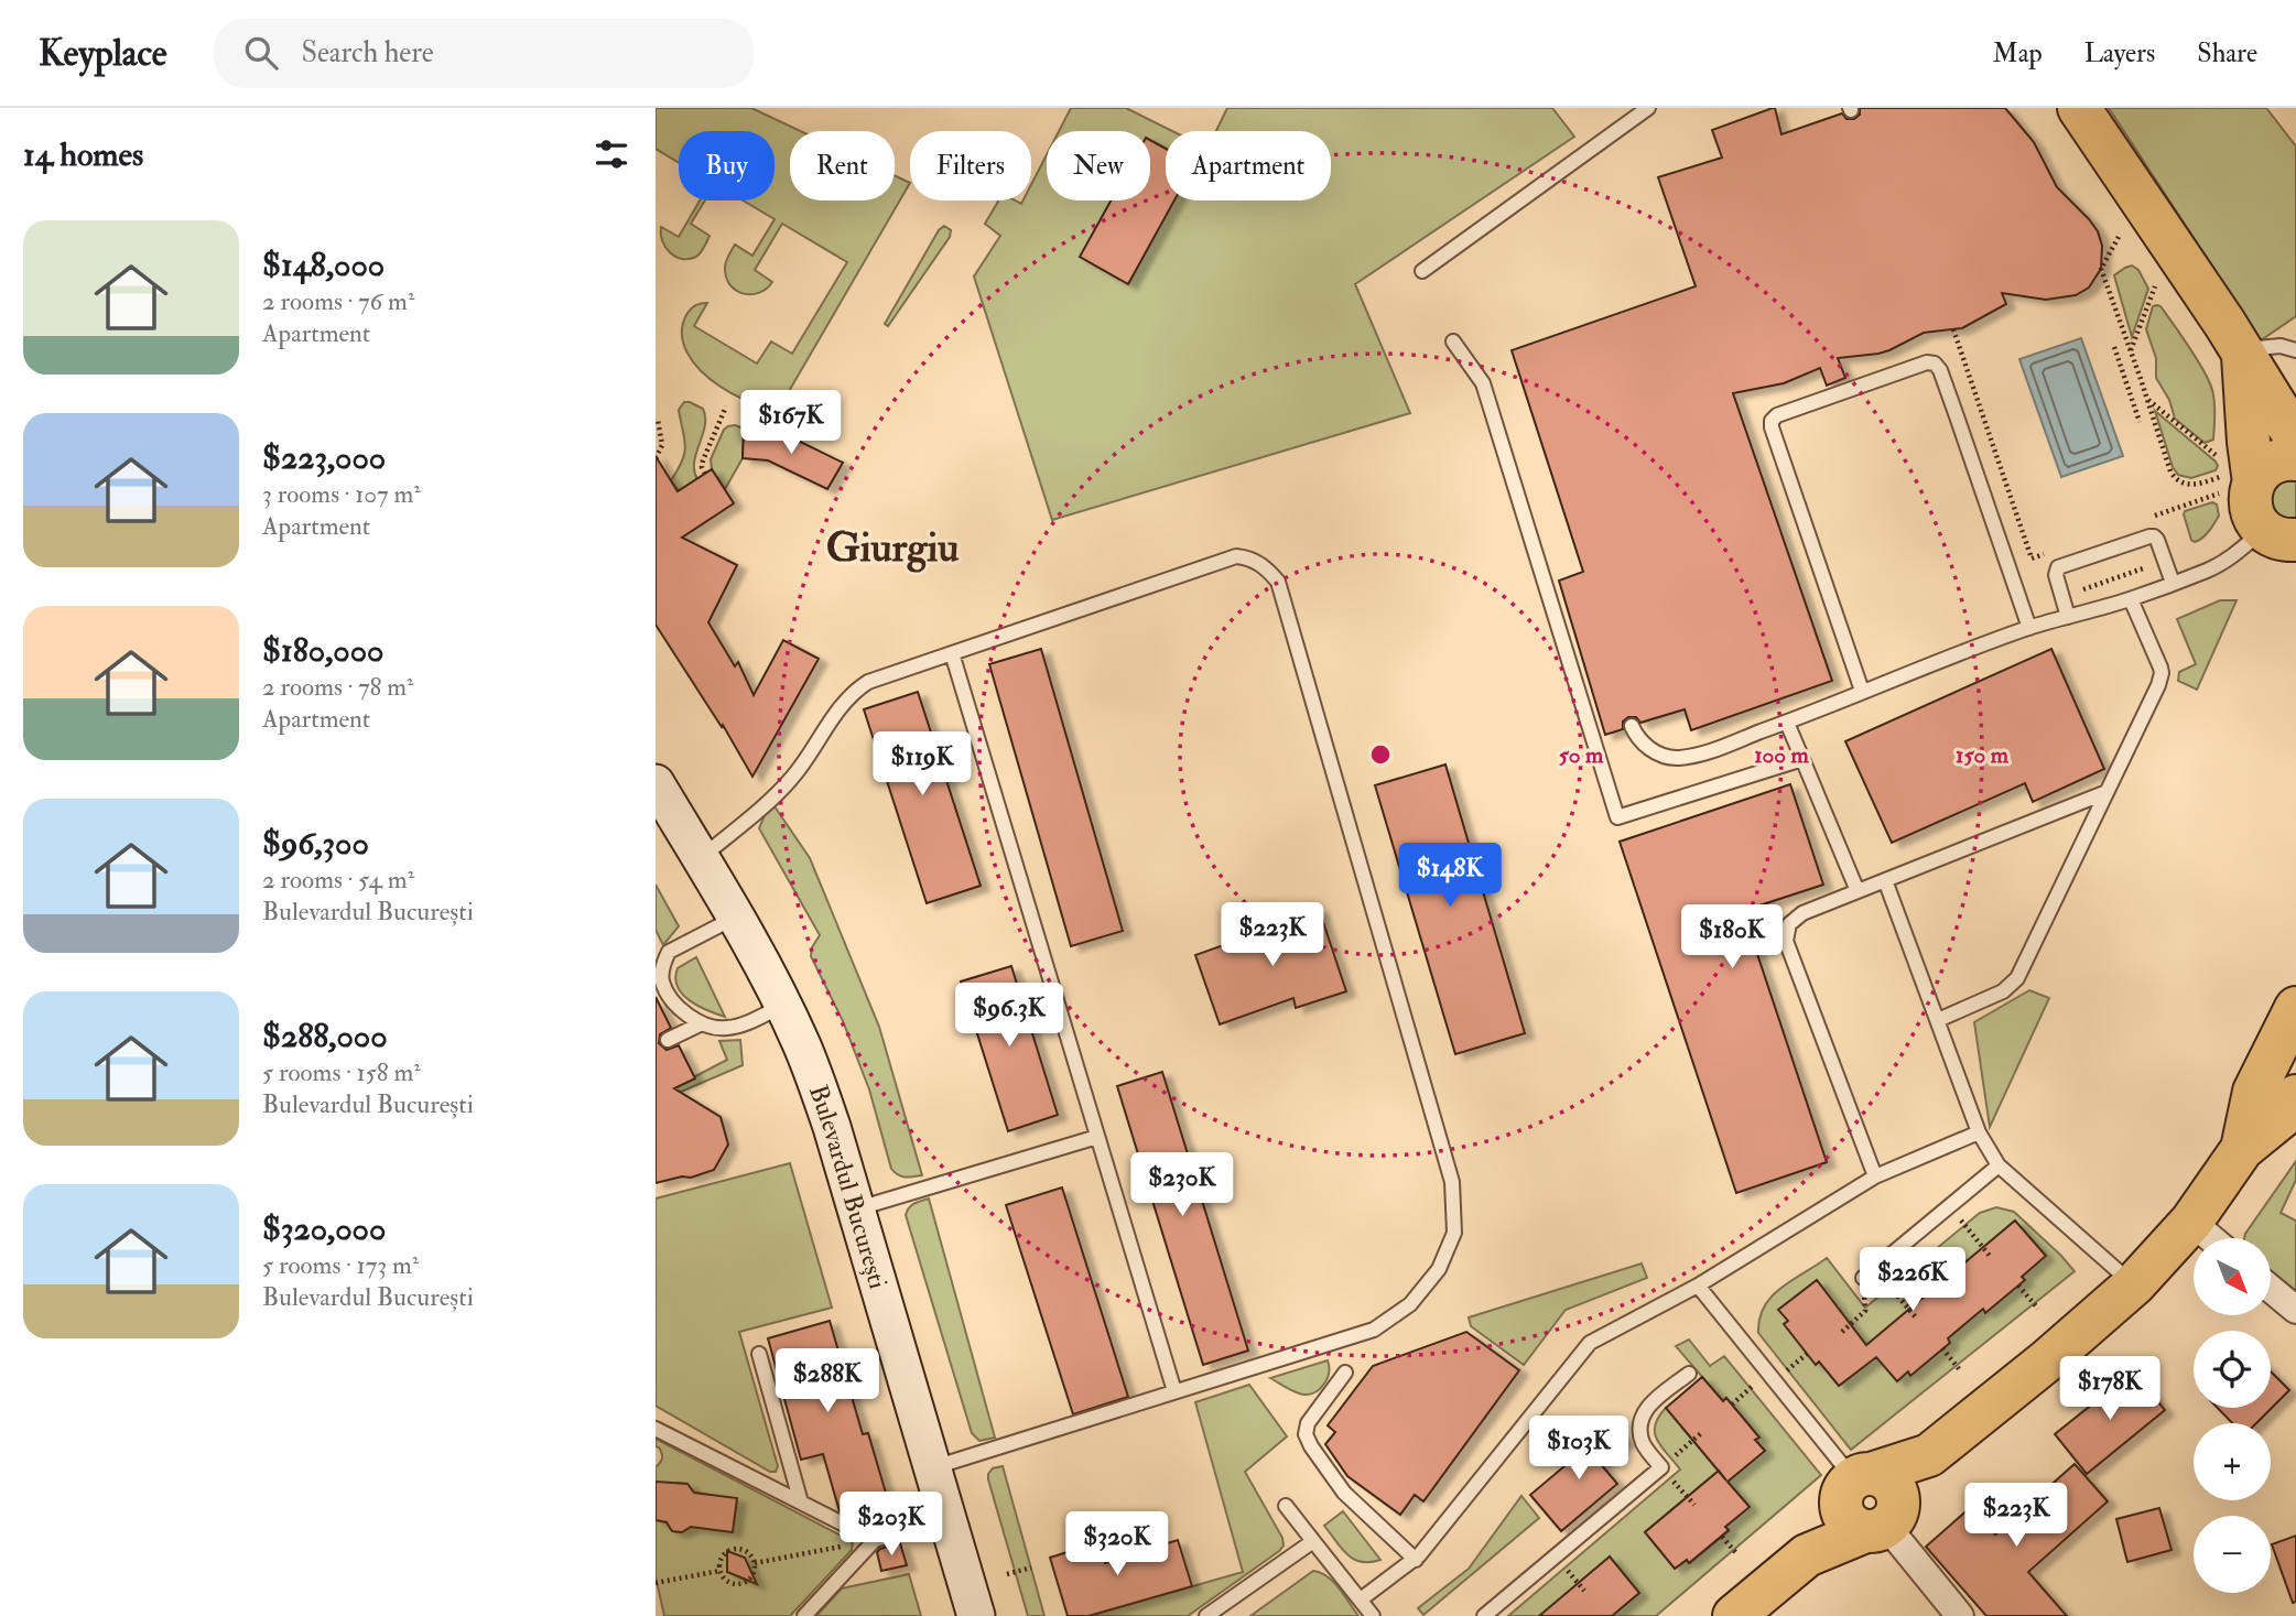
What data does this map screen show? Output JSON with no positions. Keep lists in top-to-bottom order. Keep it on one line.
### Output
{"streets":{"main road":["Bulevardul București"]},"districts":["Giurgiu"],"north":"bottom right","page":{"header":"Keyplace","search":"Search here","nav":["Map","Layers","Share"],"heading":"14 homes","chip":["Buy","Rent","Filters","New","Apartment"],"list":[{"name":"$148,000","note":"2 rooms · 76 m² · Apartment"},{"name":"$223,000","note":"3 rooms · 107 m² · Apartment"},{"name":"$180,000","note":"2 rooms · 78 m² · Apartment"},{"name":"$96,300","note":"2 rooms · 54 m² · Bulevardul București"},{"name":"$288,000","note":"5 rooms · 158 m² · Bulevardul București"},{"name":"$320,000","note":"5 rooms · 173 m² · Bulevardul București"}],"price":["$167K","$119K","$148K","$223K","$180K","$96.3K","$230K","$226K","$288K","$178K","$103K","$223K","$203K","$320K"],"map_buttons":["+","−"]},"rings":["50 m","100 m","150 m"]}
